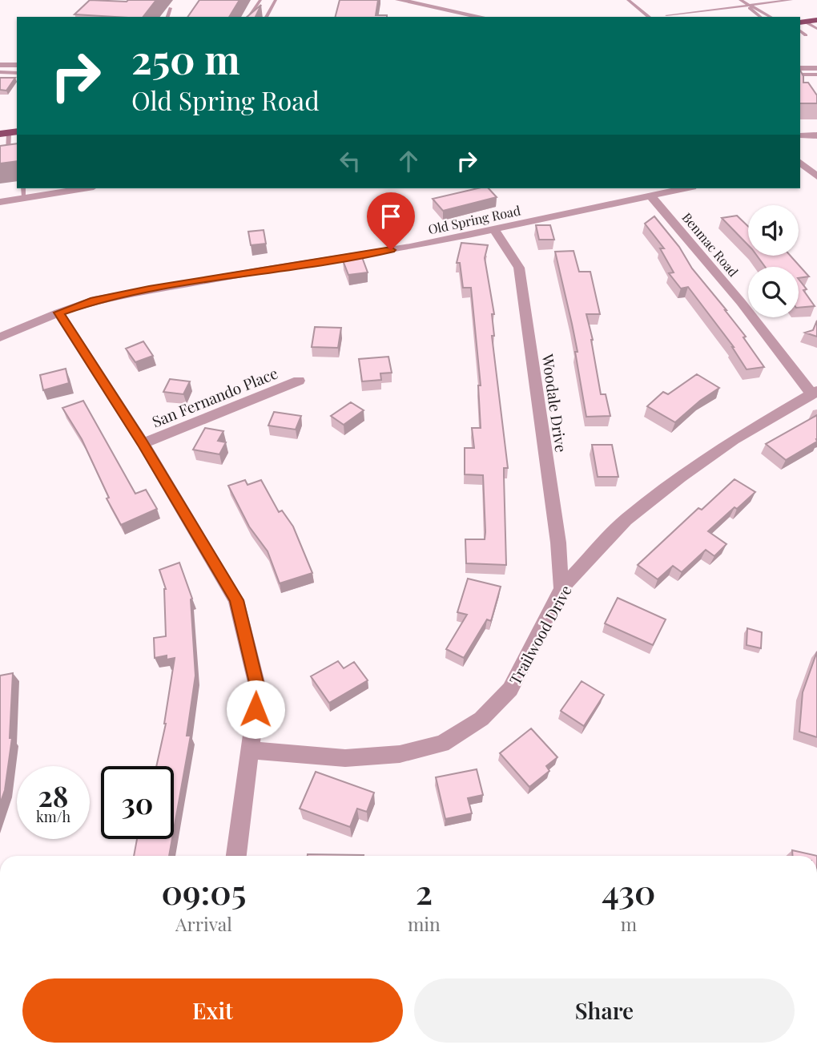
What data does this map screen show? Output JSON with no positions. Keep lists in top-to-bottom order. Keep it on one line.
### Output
{"streets":{"street":["Old Spring Road","Benmac Road","San Fernando Place","Woodale Drive","Trailwood Drive"]},"crossings":[["Old Spring Road","Benmac Road"],["Old Spring Road","Woodale Drive"],["Benmac Road","Trailwood Drive"],["Woodale Drive","Trailwood Drive"]],"page":{"turn":["250 m","Old Spring Road"],"speed":"28 km/h","limit":"30","eta":["09:05","Arrival","2","min","430","m"],"buttons":["Exit","Share"]}}
